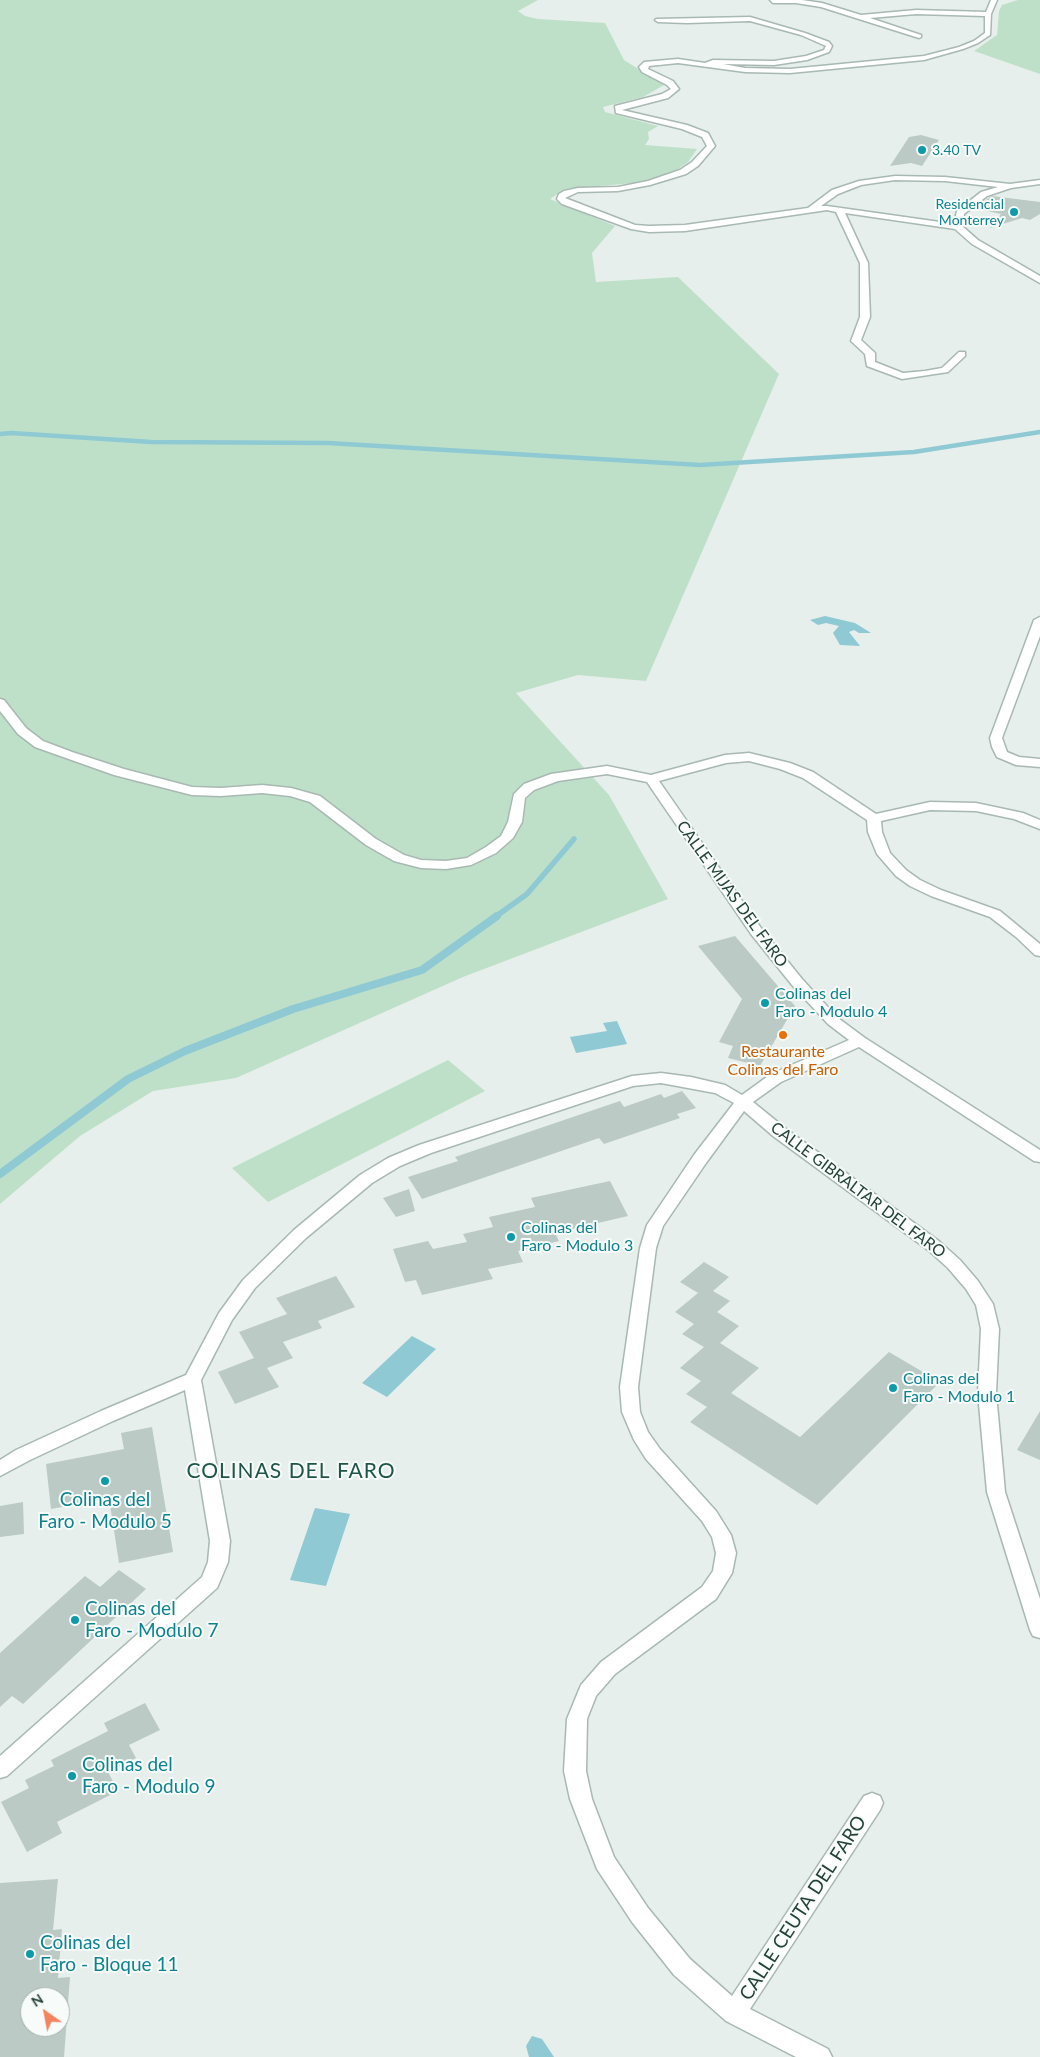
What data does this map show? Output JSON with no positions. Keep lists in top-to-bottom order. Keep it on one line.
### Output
{"streets":{"street":["CALLE MIJAS DEL FARO","CALLE GIBRALTAR DEL FARO","CALLE CEUTA DEL FARO"]},"districts":["COLINAS DEL FARO"],"places":["3.40 TV","Residencial Monterrey","Colinas del Faro - Modulo 4","Restaurante Colinas del Faro","Colinas del Faro - Modulo 3","Colinas del Faro - Modulo 1","Colinas del Faro - Modulo 5","Colinas del Faro - Modulo 7","Colinas del Faro - Modulo 9","Colinas del Faro - Bloque 11"],"north":"top left"}
